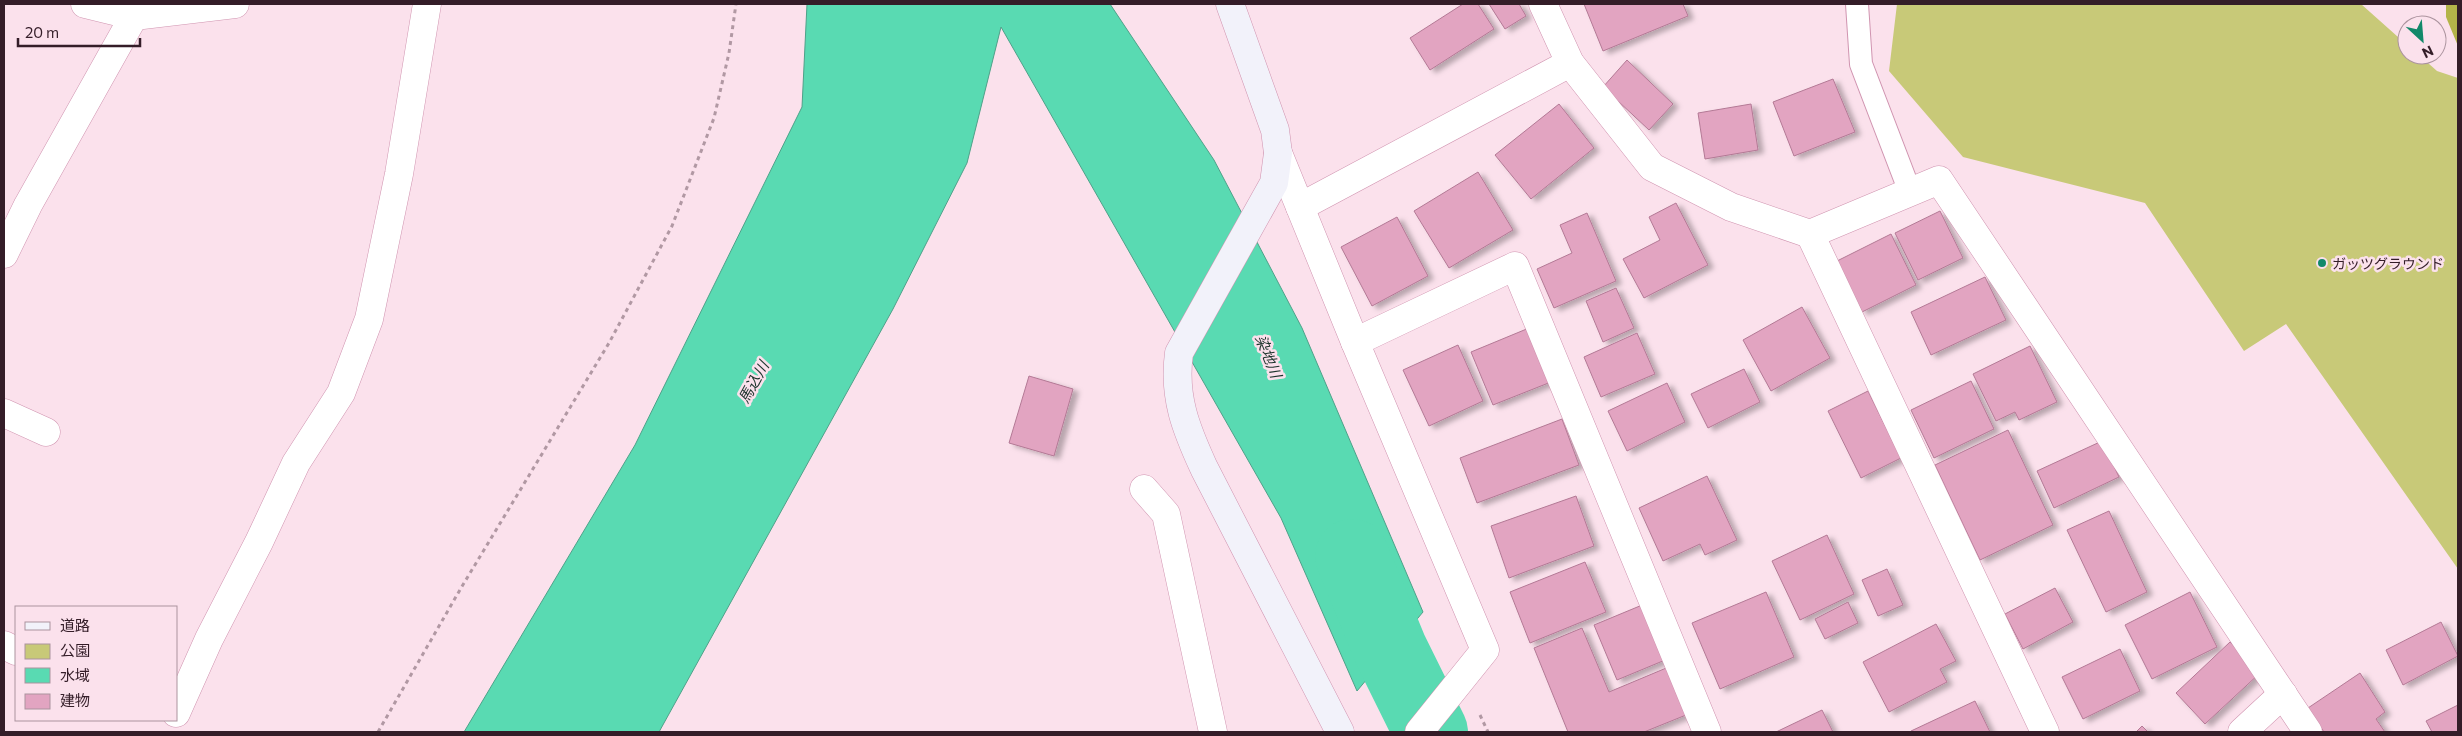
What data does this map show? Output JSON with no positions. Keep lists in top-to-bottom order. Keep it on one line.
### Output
{"water":["染地川","馬込川"],"places":["ガッツグラウンド"],"legend":["道路","公園","水域","建物"],"scale_bar":"20 m","north":"bottom right"}
